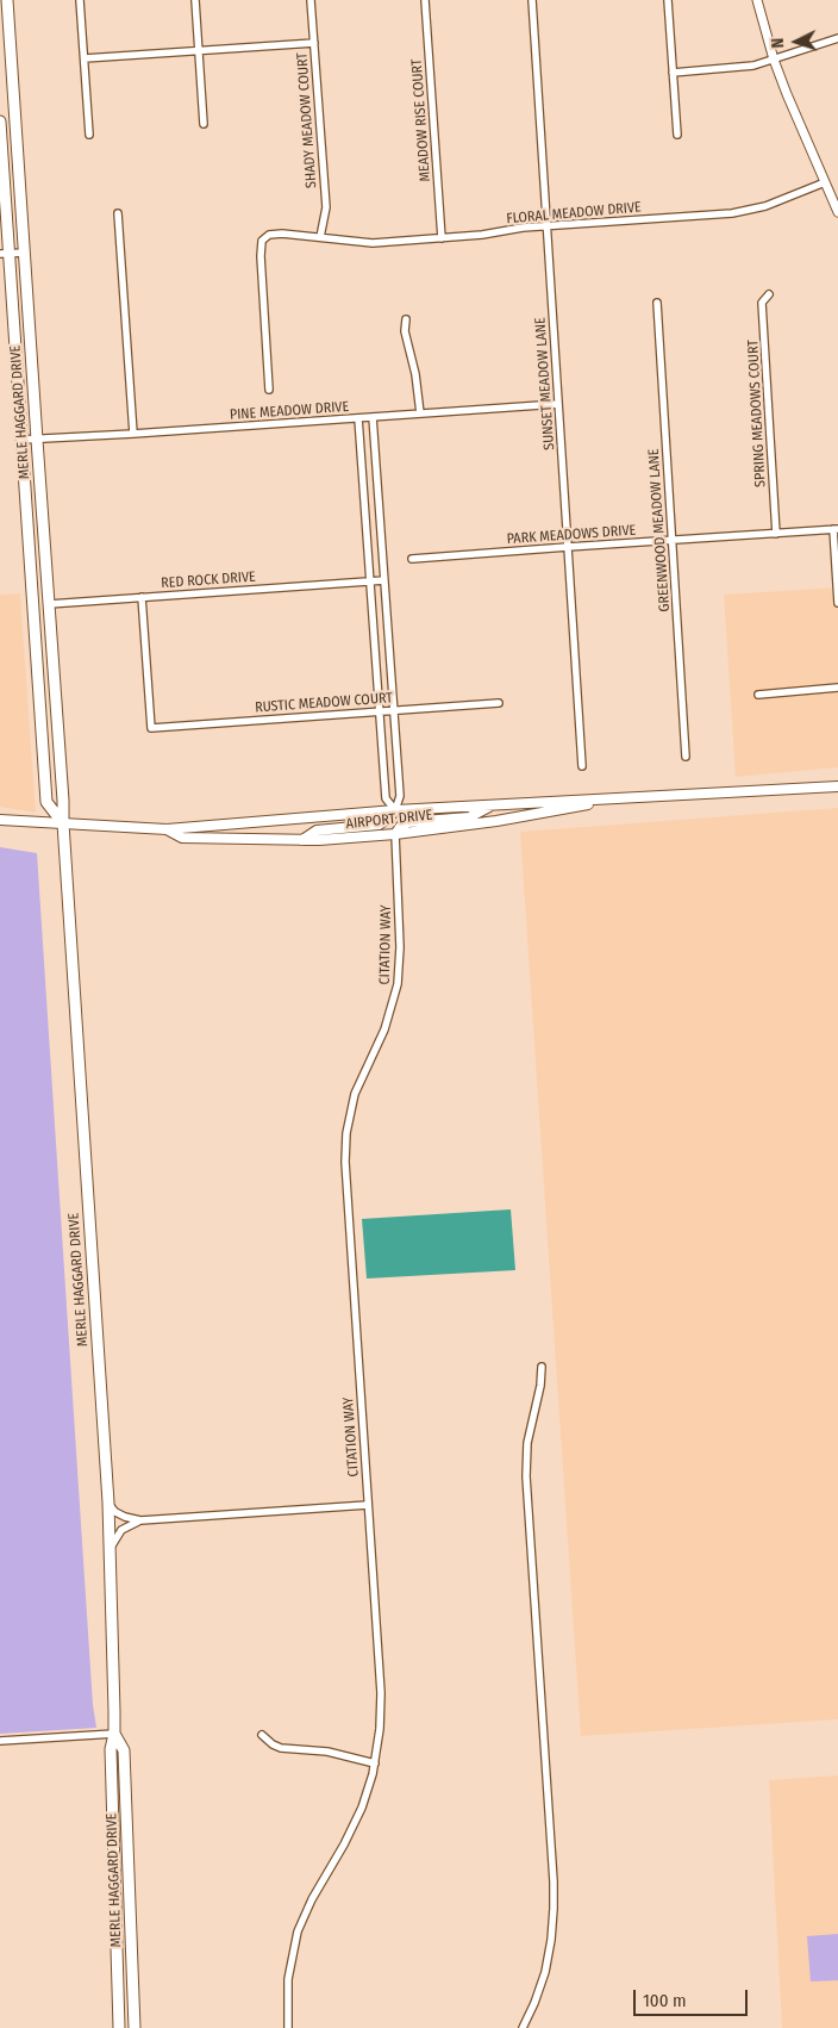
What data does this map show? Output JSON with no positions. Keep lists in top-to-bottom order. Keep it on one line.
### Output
{"streets":{"main road":["MERLE HAGGARD DRIVE","AIRPORT DRIVE"],"street":["SHADY MEADOW COURT","MEADOW RISE COURT","FLORAL MEADOW DRIVE","SUNSET MEADOW LANE","PINE MEADOW DRIVE","SPRING MEADOWS COURT","GREENWOOD MEADOW LANE","PARK MEADOWS DRIVE","RED ROCK DRIVE","RUSTIC MEADOW COURT","CITATION WAY"]},"crossings":[["SHADY MEADOW COURT","FLORAL MEADOW DRIVE"],["MEADOW RISE COURT","FLORAL MEADOW DRIVE"],["FLORAL MEADOW DRIVE","SUNSET MEADOW LANE"],["SUNSET MEADOW LANE","PINE MEADOW DRIVE"],["SUNSET MEADOW LANE","PARK MEADOWS DRIVE"],["PINE MEADOW DRIVE","MERLE HAGGARD DRIVE"],["MERLE HAGGARD DRIVE","RED ROCK DRIVE"],["MERLE HAGGARD DRIVE","AIRPORT DRIVE"],["SPRING MEADOWS COURT","PARK MEADOWS DRIVE"],["GREENWOOD MEADOW LANE","PARK MEADOWS DRIVE"],["RED ROCK DRIVE","RUSTIC MEADOW COURT"],["AIRPORT DRIVE","CITATION WAY"]],"scale_bar":"100 m","north":"left"}
